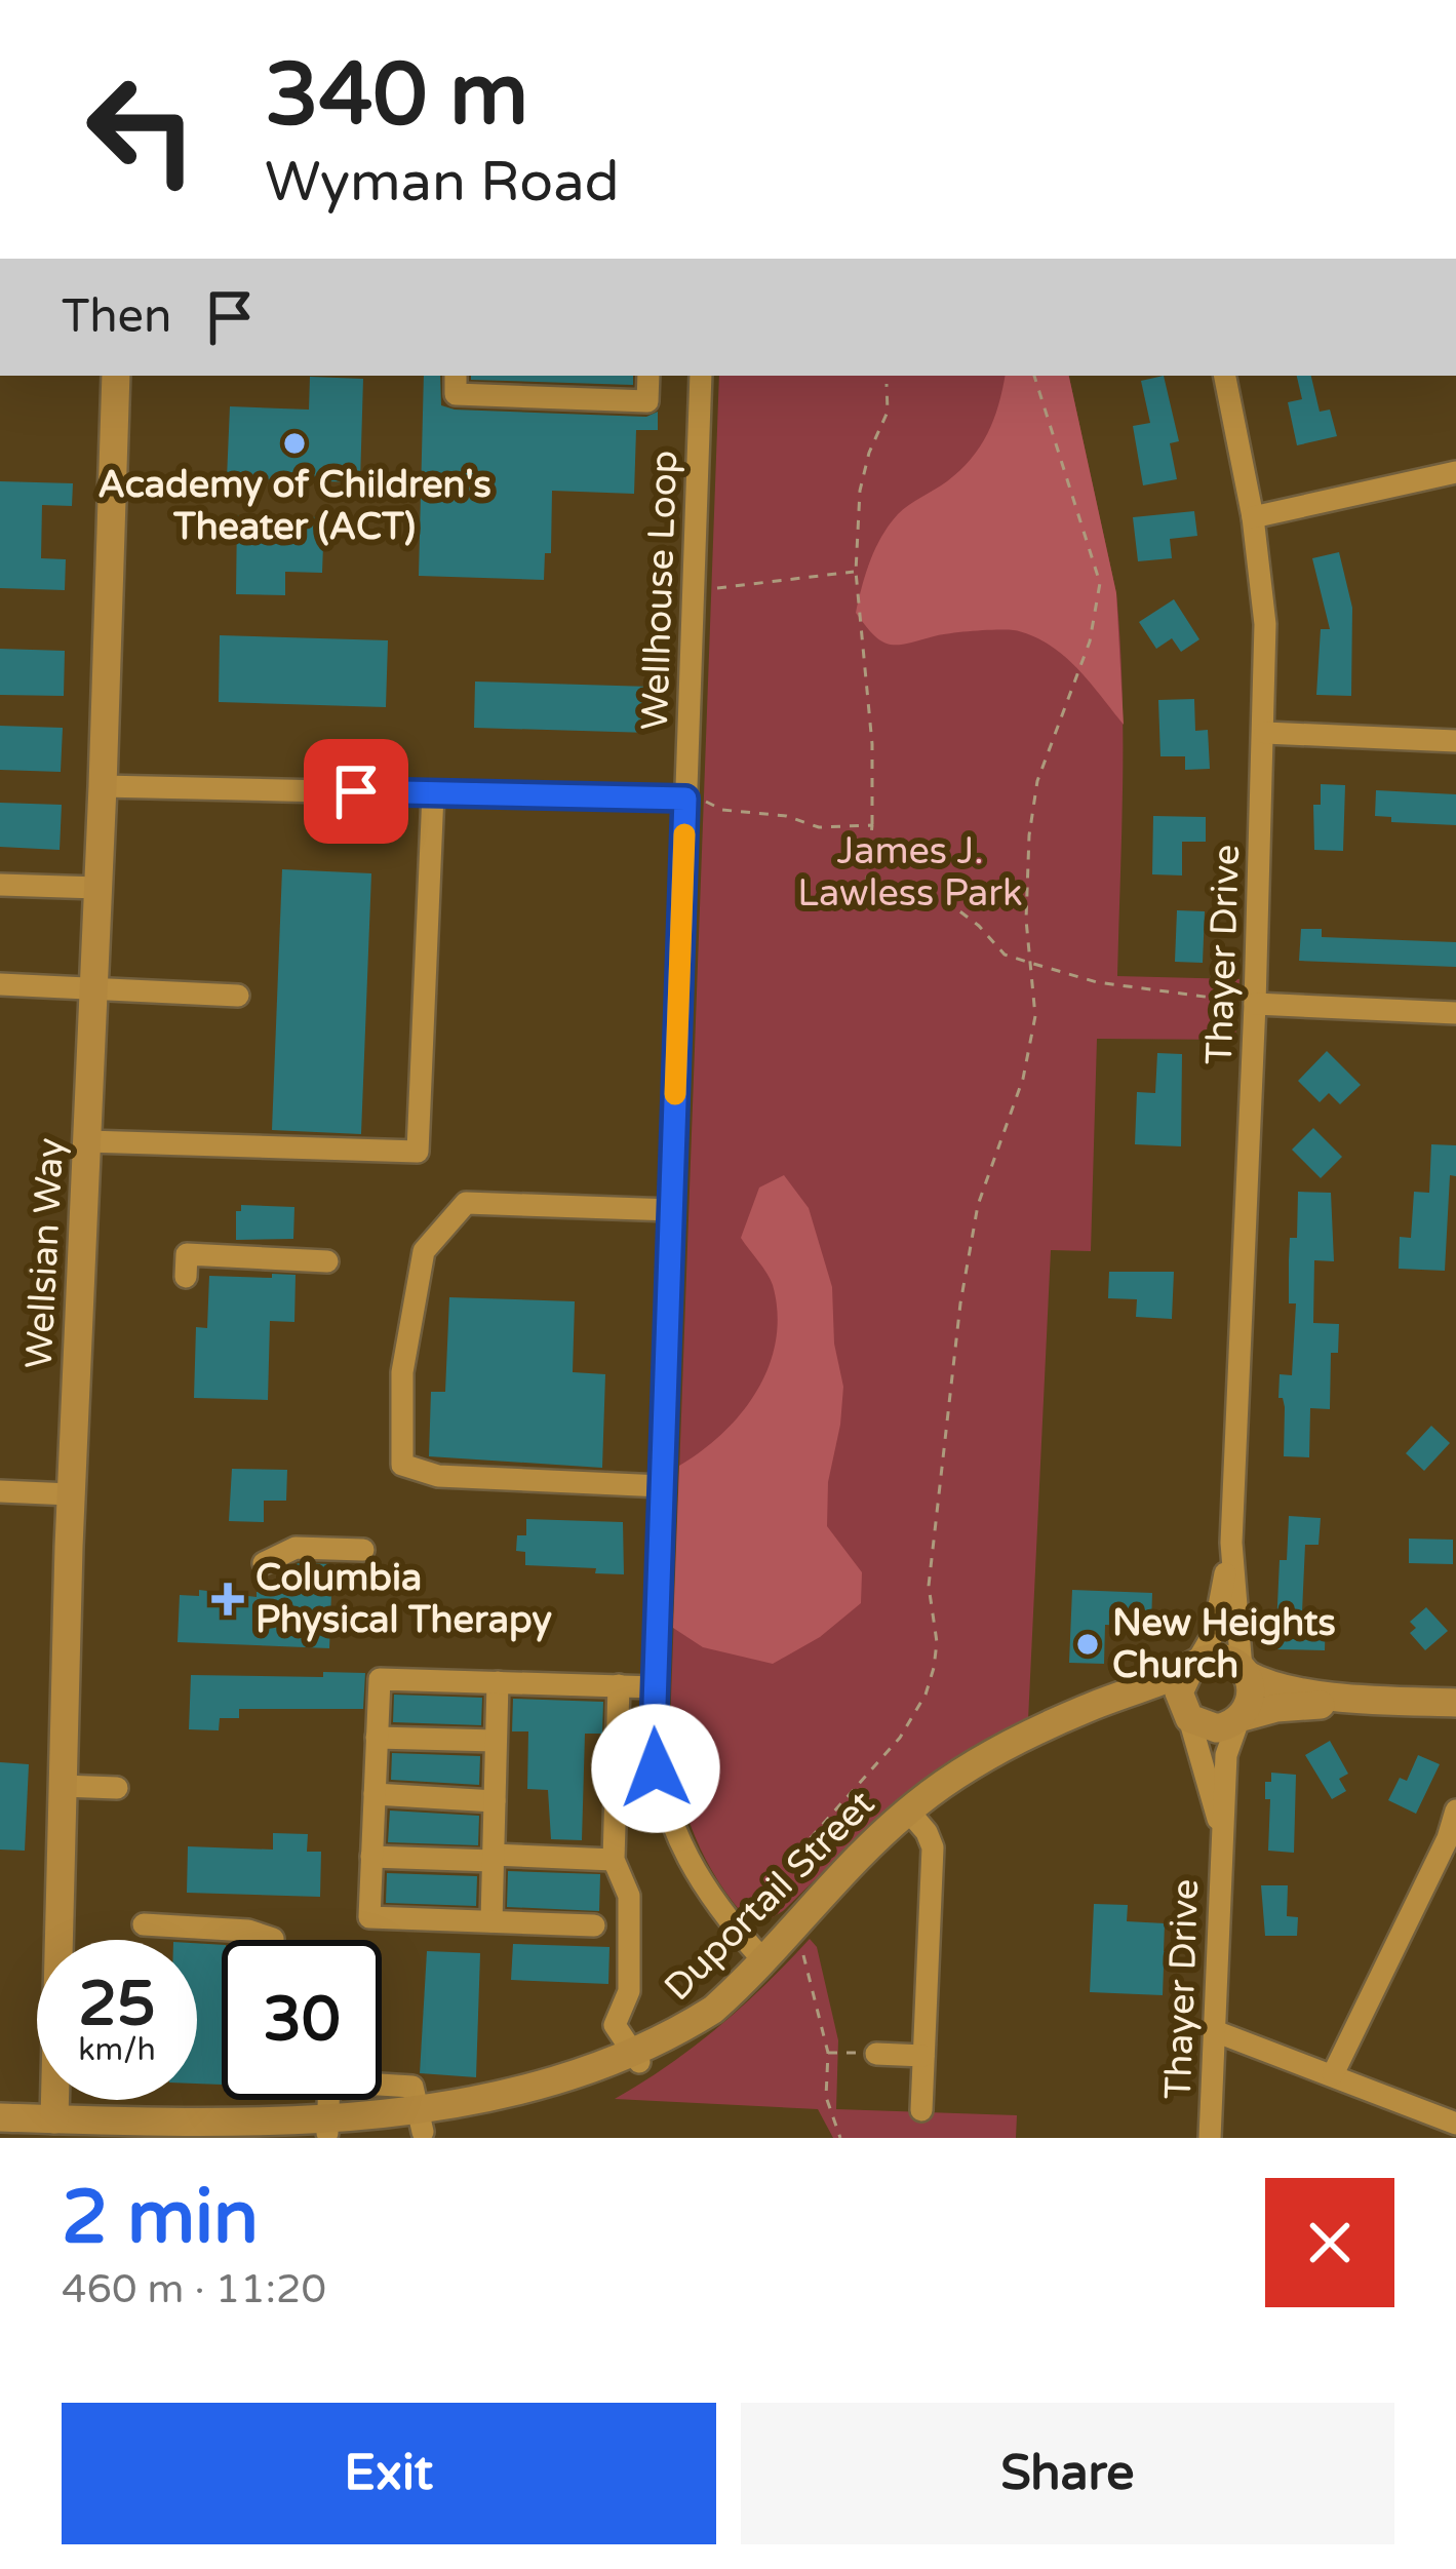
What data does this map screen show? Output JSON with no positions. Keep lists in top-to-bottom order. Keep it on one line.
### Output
{"streets":{"main road":["Wellsian Way","Duportail Street"],"street":["Wellhouse Loop","Thayer Drive"]},"crossings":[["Wellhouse Loop","Duportail Street"],["Thayer Drive","Duportail Street"]],"parks":["James J. Lawless Park"],"places":{"other":["Academy of Children's Theater (ACT)","New Heights Church"],"health":["Columbia Physical Therapy"]},"page":{"turn":["340 m","Wyman Road"],"then":"Then","speed":"25 km/h","limit":"30","heading":["2 min","460 m · 11:20"],"buttons":["Exit","Share"]}}
